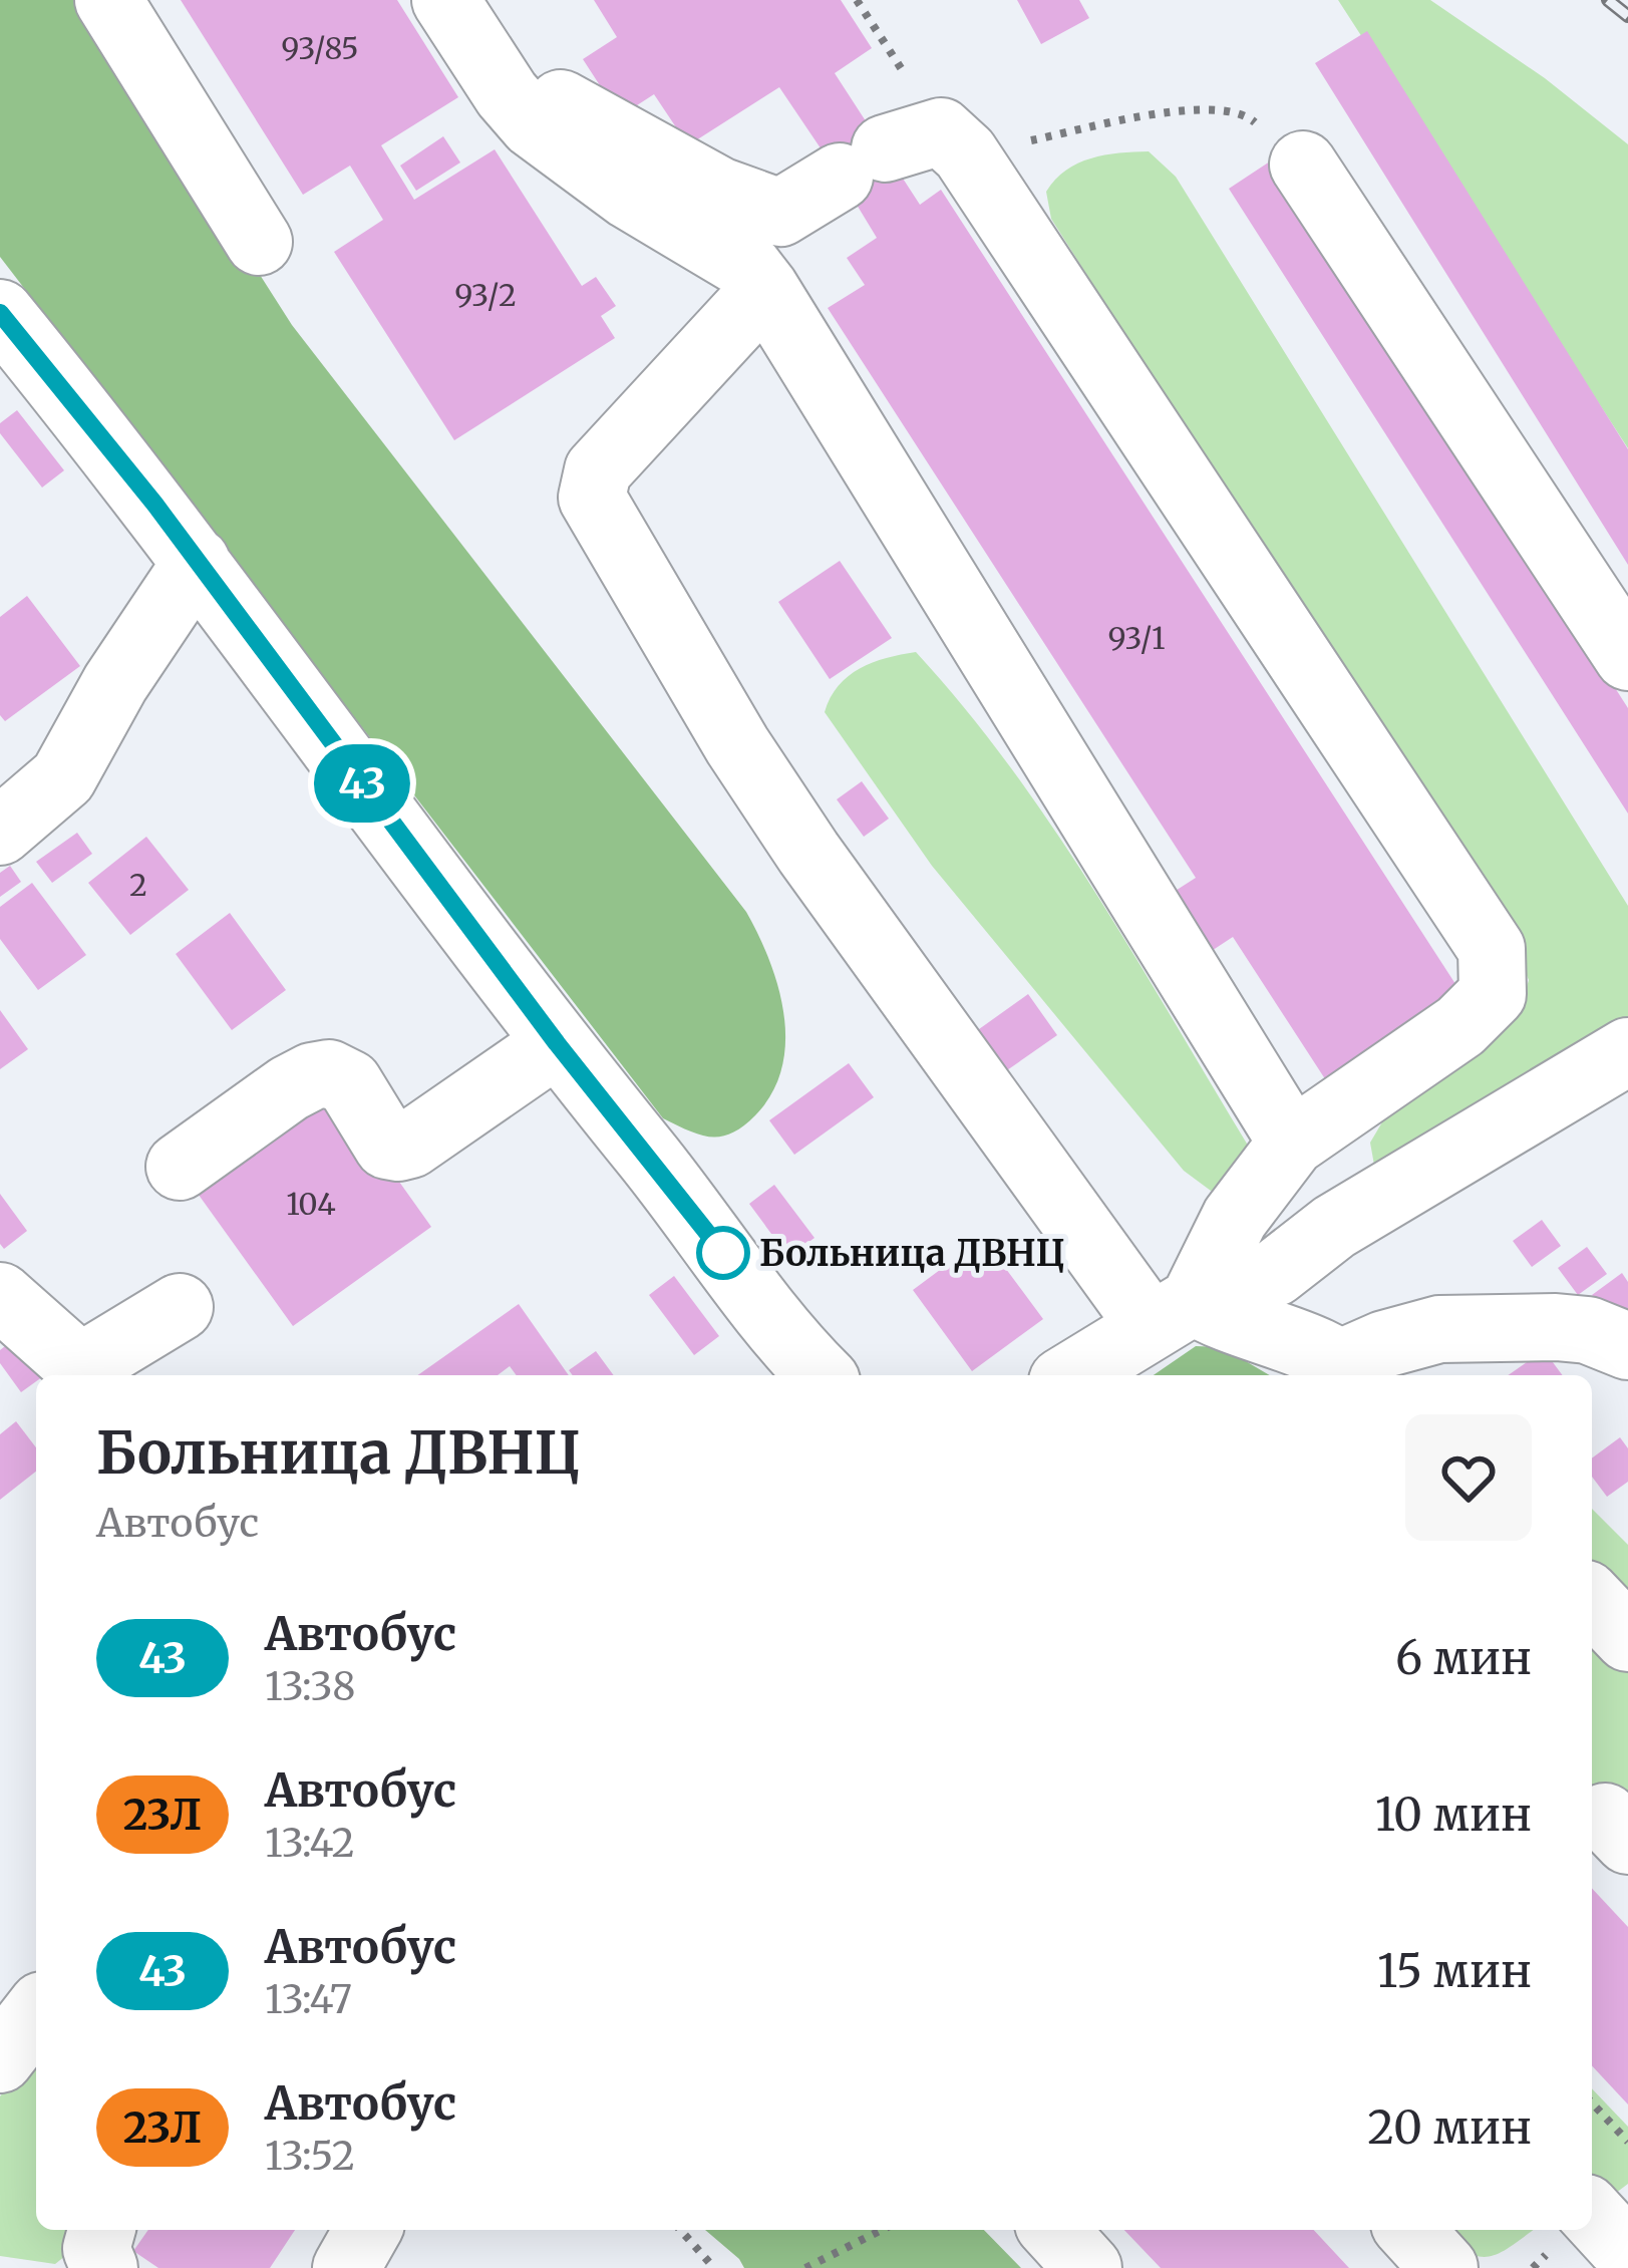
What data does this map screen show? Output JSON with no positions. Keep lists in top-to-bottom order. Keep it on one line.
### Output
{"places":["Больница ДВНЦ"],"lines":["bus line 43"],"house_numbers":["93/85","93/2","93/1","2","104"],"page":{"on_map":"43","heading":["Больница ДВНЦ","Автобус"],"list":[{"mark":"43","name":"Автобус","note":"13:38","value":"6 мин"},{"mark":"23Л","name":"Автобус","note":"13:42","value":"10 мин"},{"mark":"43","name":"Автобус","note":"13:47","value":"15 мин"},{"mark":"23Л","name":"Автобус","note":"13:52","value":"20 мин"}]}}
